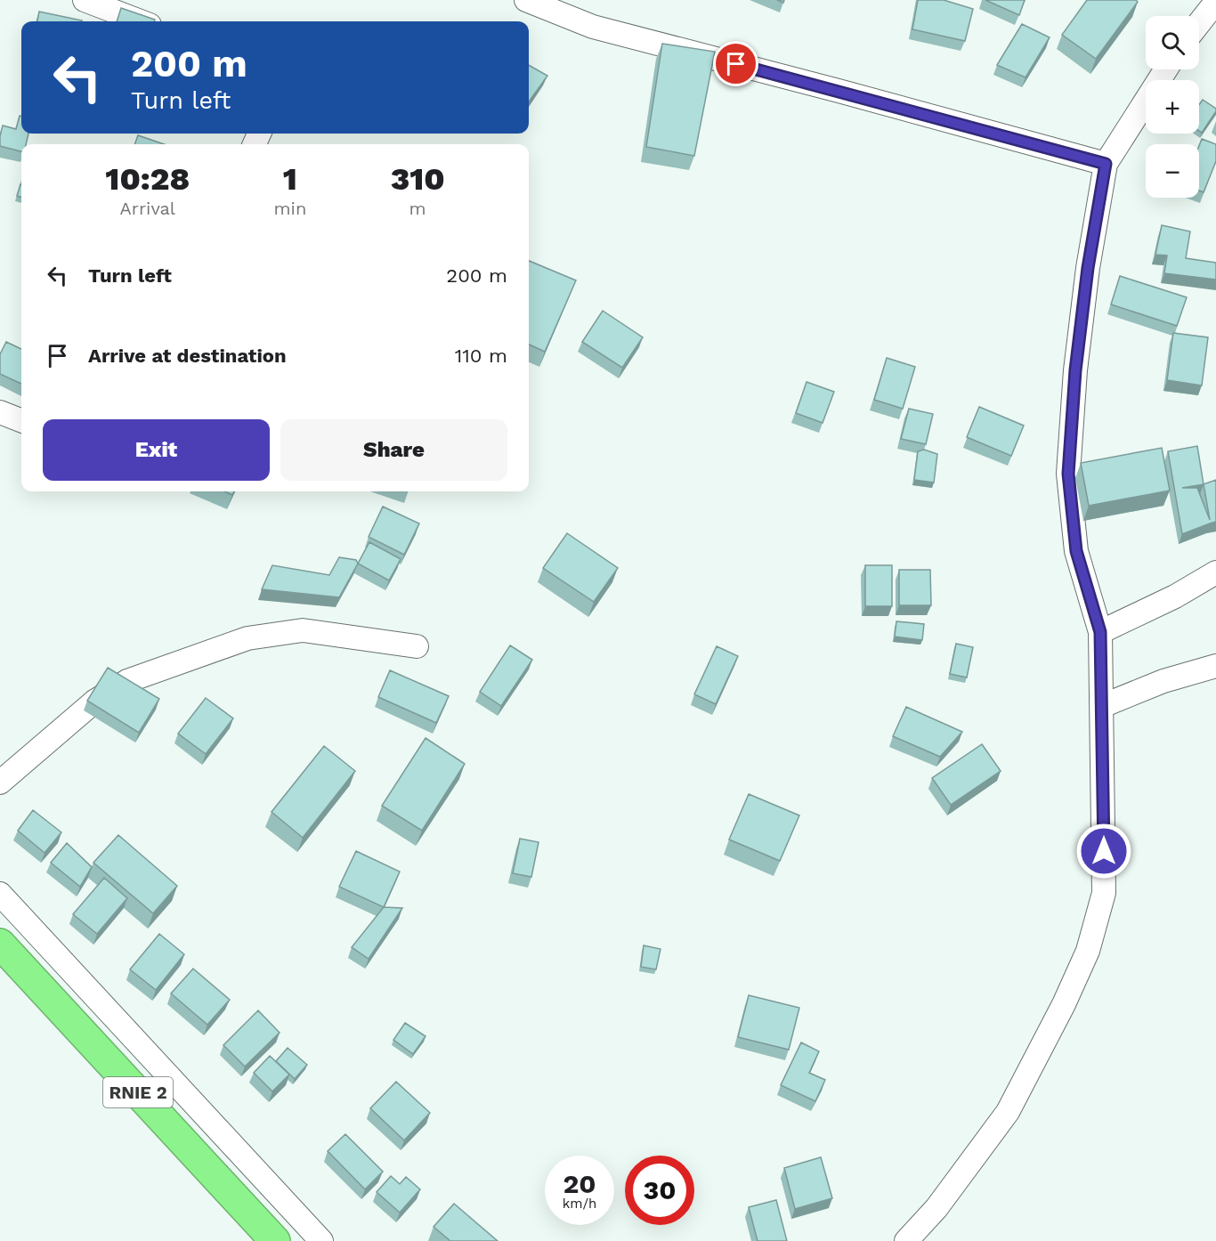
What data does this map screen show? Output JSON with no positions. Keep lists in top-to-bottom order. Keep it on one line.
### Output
{"streets":{"highway":["RNIE 2"]},"page":{"map_buttons":["+","−"],"turn":["200 m","Turn left"],"eta":["10:28","Arrival","1","min","310","m"],"list":[{"name":"Turn left","value":"200 m"},{"name":"Arrive at destination","value":"110 m"}],"buttons":["Exit","Share"],"speed":"20 km/h","limit":"30"}}
